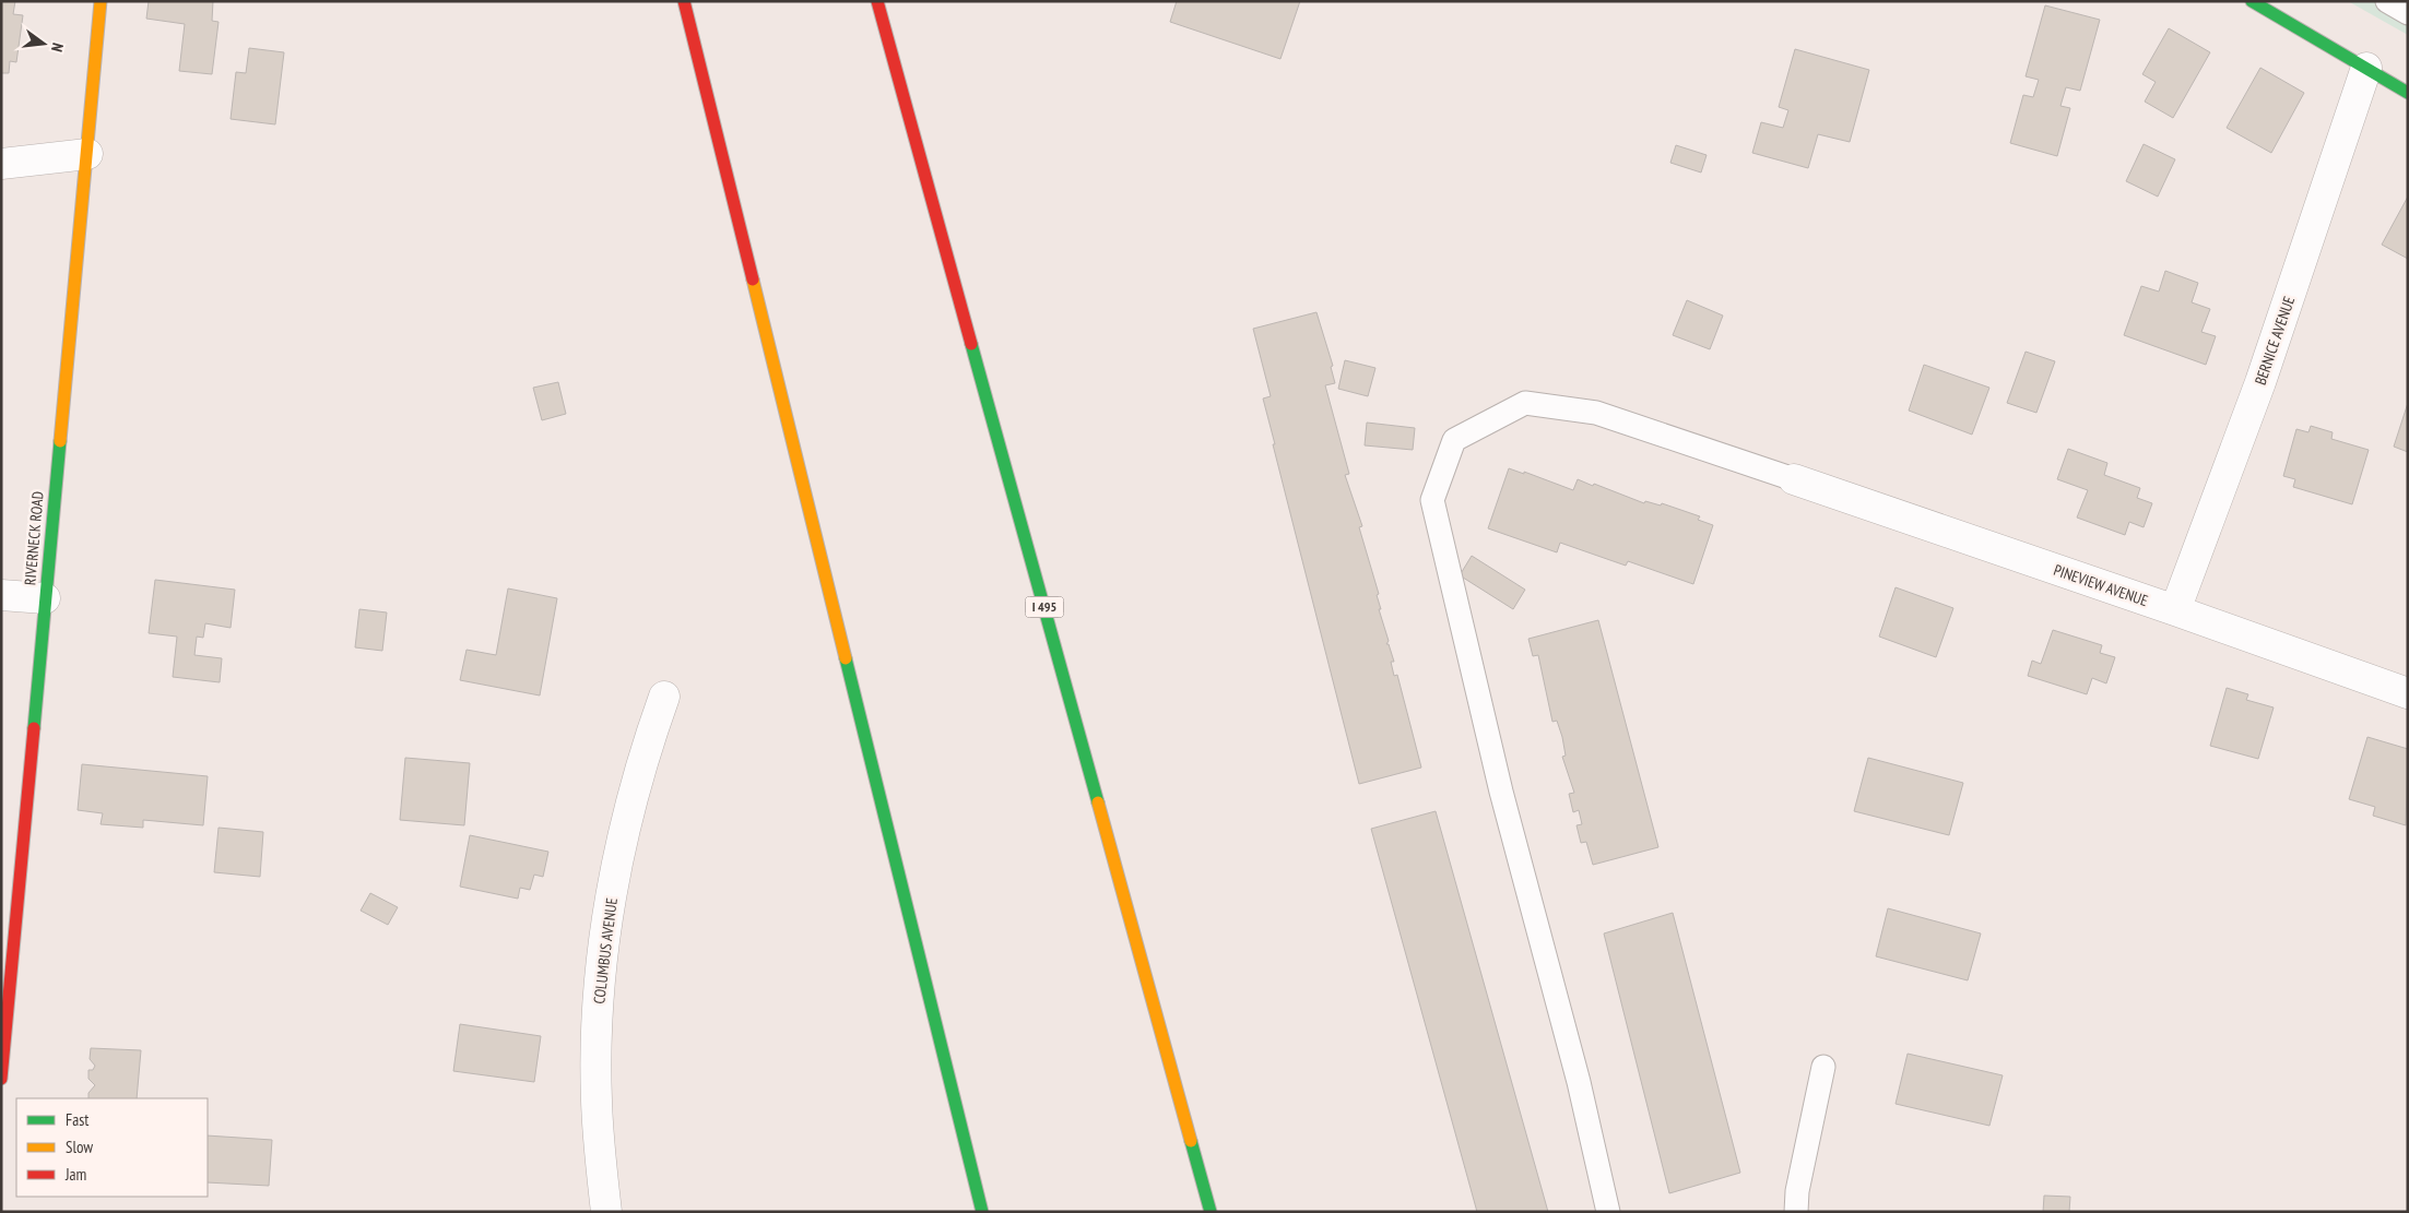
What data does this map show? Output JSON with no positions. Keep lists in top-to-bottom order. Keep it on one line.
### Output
{"streets":{"main road":["RIVERNECK ROAD","I 495"],"street":["BERNICE AVENUE","PINEVIEW AVENUE","COLUMBUS AVENUE"]},"crossings":[["BERNICE AVENUE","PINEVIEW AVENUE"]],"legend":["Fast","Slow","Jam"],"north":"right"}
